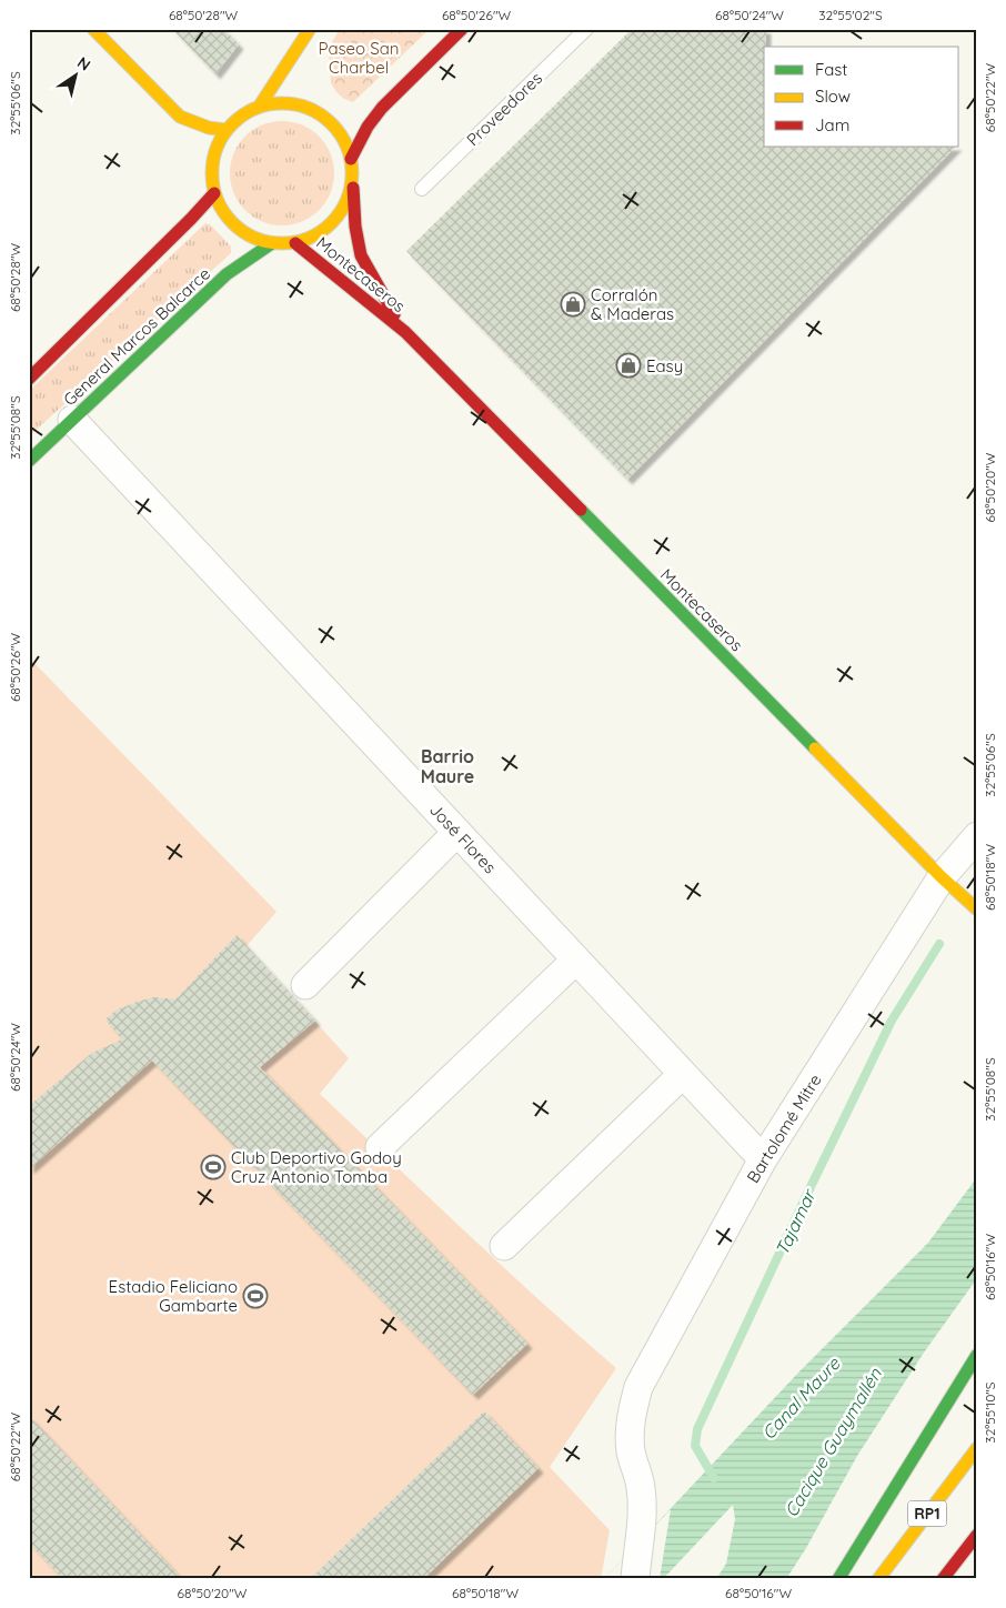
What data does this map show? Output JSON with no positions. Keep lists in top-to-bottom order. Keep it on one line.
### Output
{"streets":{"main road":["Montecaseros","General Marcos Balcarce","RP1"],"street":["José Flores","Bartolomé Mitre"],"lane":["Proveedores"]},"crossings":[["Montecaseros","General Marcos Balcarce"],["Montecaseros","Bartolomé Mitre"],["General Marcos Balcarce","José Flores"],["José Flores","Bartolomé Mitre"]],"districts":["Barrio Maure"],"water":["Tajamar","Canal Maure","Cacique Guaymallén"],"parks":["Paseo San Charbel"],"places":{"shop":["Corralón & Maderas","Easy"],"sports":["Club Deportivo Godoy Cruz Antonio Tomba","Estadio Feliciano Gambarte"]},"legend":["Fast","Slow","Jam"],"north":"top right","coordinates":["68°50'28\"W","68°50'26\"W","68°50'24\"W","32°55'02\"S","68°50'22\"W","32°55'06\"S","32°55'08\"S","68°50'20\"W","68°50'18\"W","68°50'16\"W","32°55'10\"S"]}
